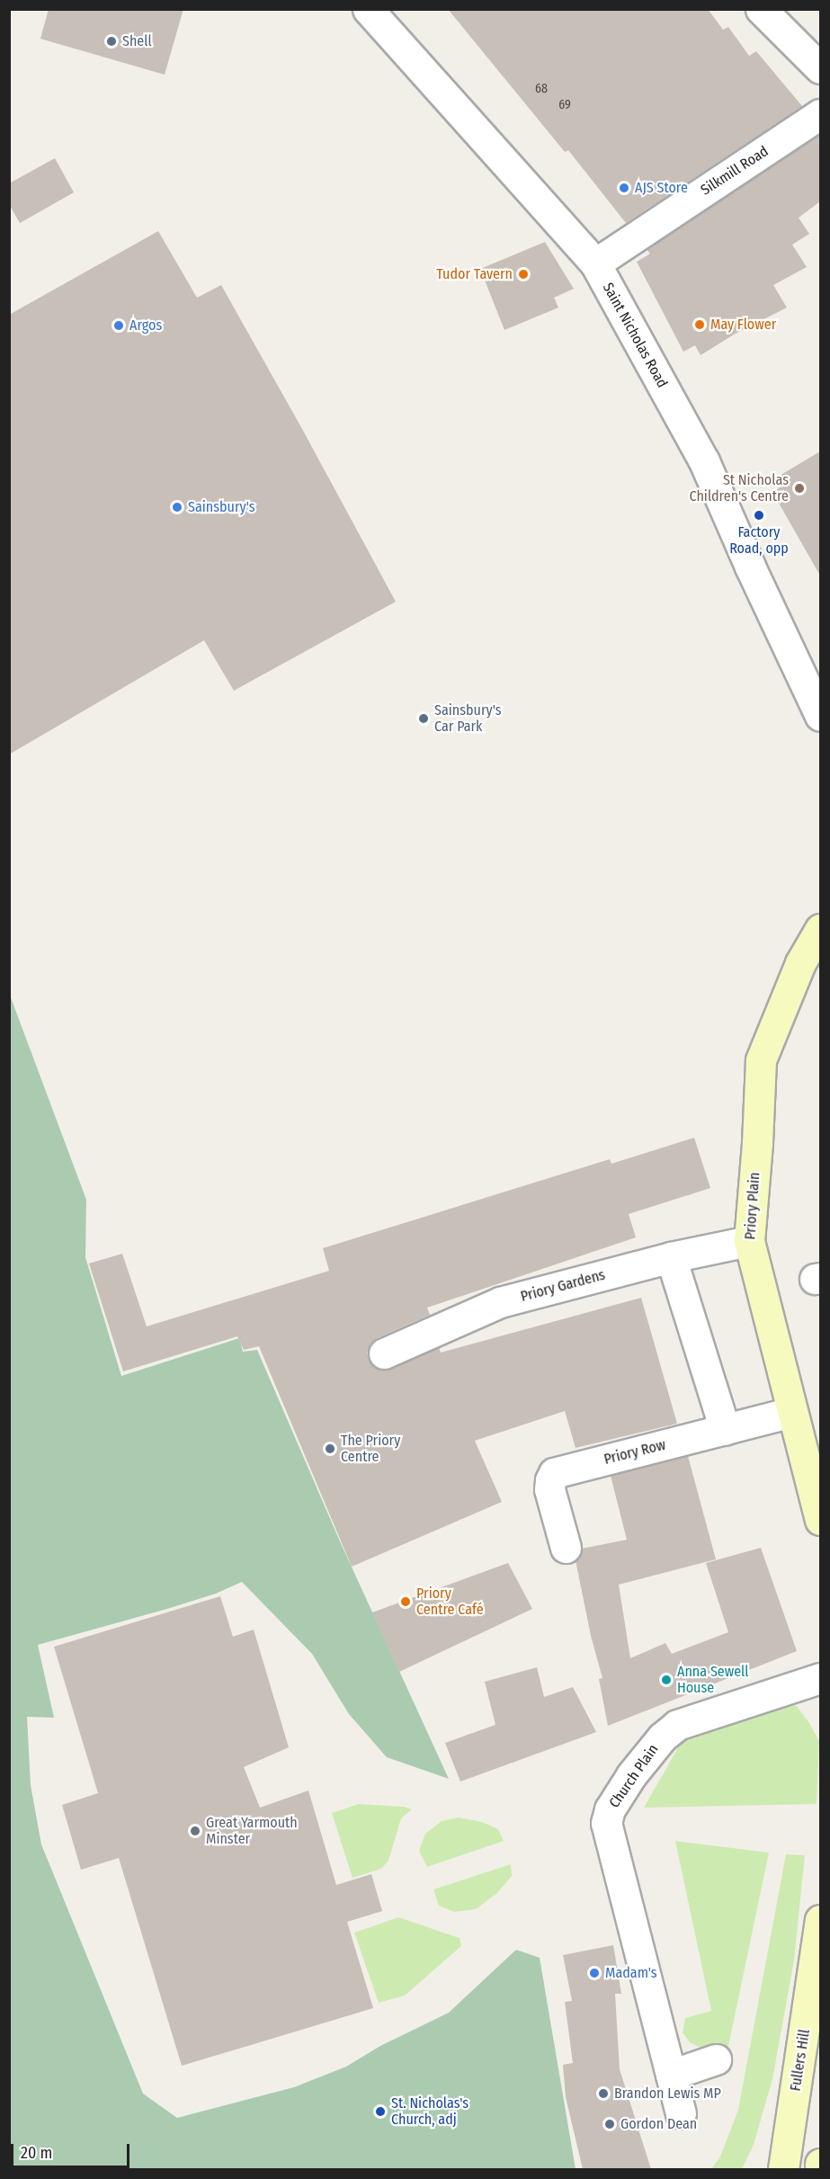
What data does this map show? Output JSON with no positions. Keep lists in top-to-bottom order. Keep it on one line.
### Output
{"streets":{"main road":["Priory Plain","Fullers Hill"],"street":["Silkmill Road","Saint Nicholas Road","Priory Gardens","Priory Row","Church Plain"]},"crossings":[["Silkmill Road","Saint Nicholas Road"],["Priory Plain","Priory Gardens"],["Priory Plain","Priory Row"]],"places":["Shell","AJS Store","Tudor Tavern","May Flower","Argos","St Nicholas Children's Centre","Sainsbury's","Factory Road, opp","Sainsbury's Car Park","The Priory Centre","Priory Centre Café","Anna Sewell House","Great Yarmouth Minster","Madam's","Brandon Lewis MP","St. Nicholas's Church, adj","Gordon Dean"],"house_numbers":["68","69"],"scale_bar":"20 m"}
